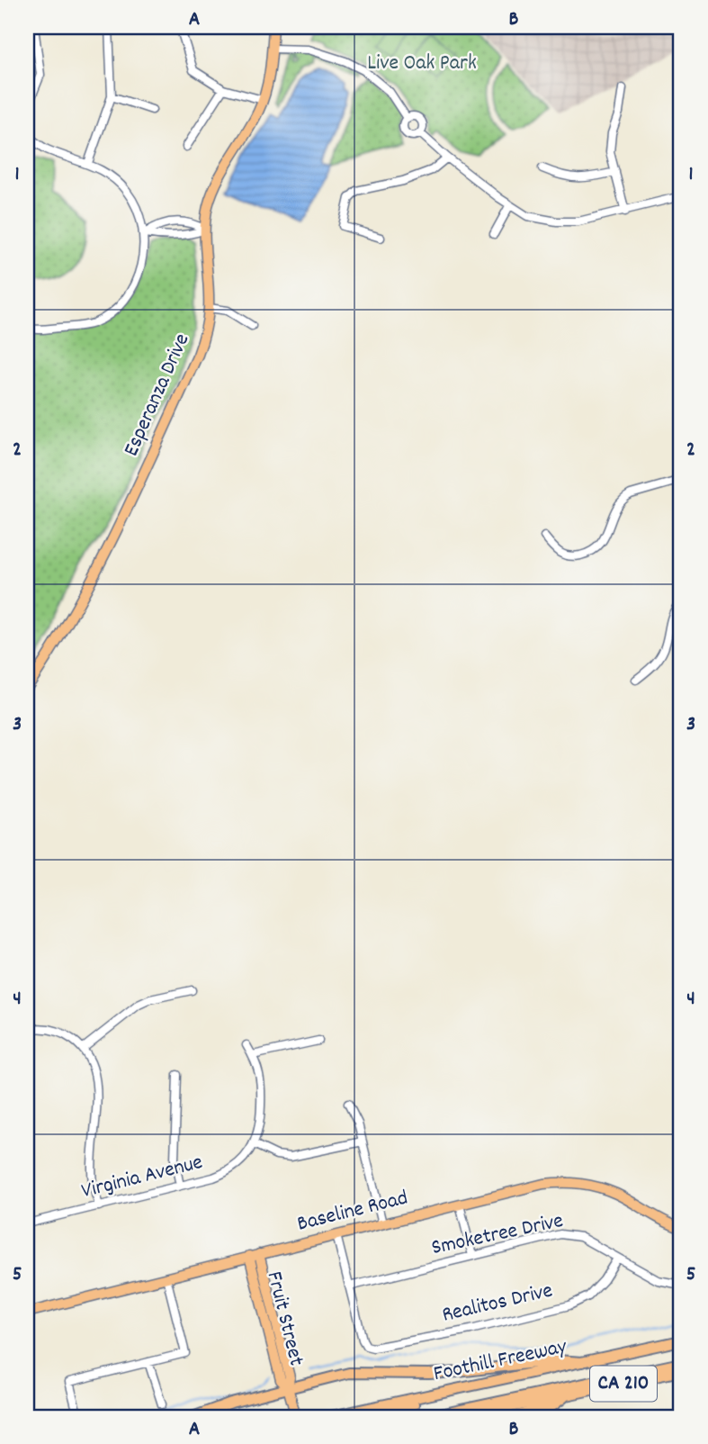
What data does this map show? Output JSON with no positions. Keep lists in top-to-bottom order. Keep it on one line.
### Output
{"streets":{"highway":["Foothill Freeway","CA 210"],"main road":["Esperanza Drive","Baseline Road","Fruit Street"],"street":["Virginia Avenue","Smoketree Drive","Realitos Drive"]},"crossings":[["Baseline Road","Fruit Street"],["Smoketree Drive","Realitos Drive"]],"parks":["Live Oak Park"],"grid":{"columns":["A","B"],"rows":["1","2","3","4","5"]}}
